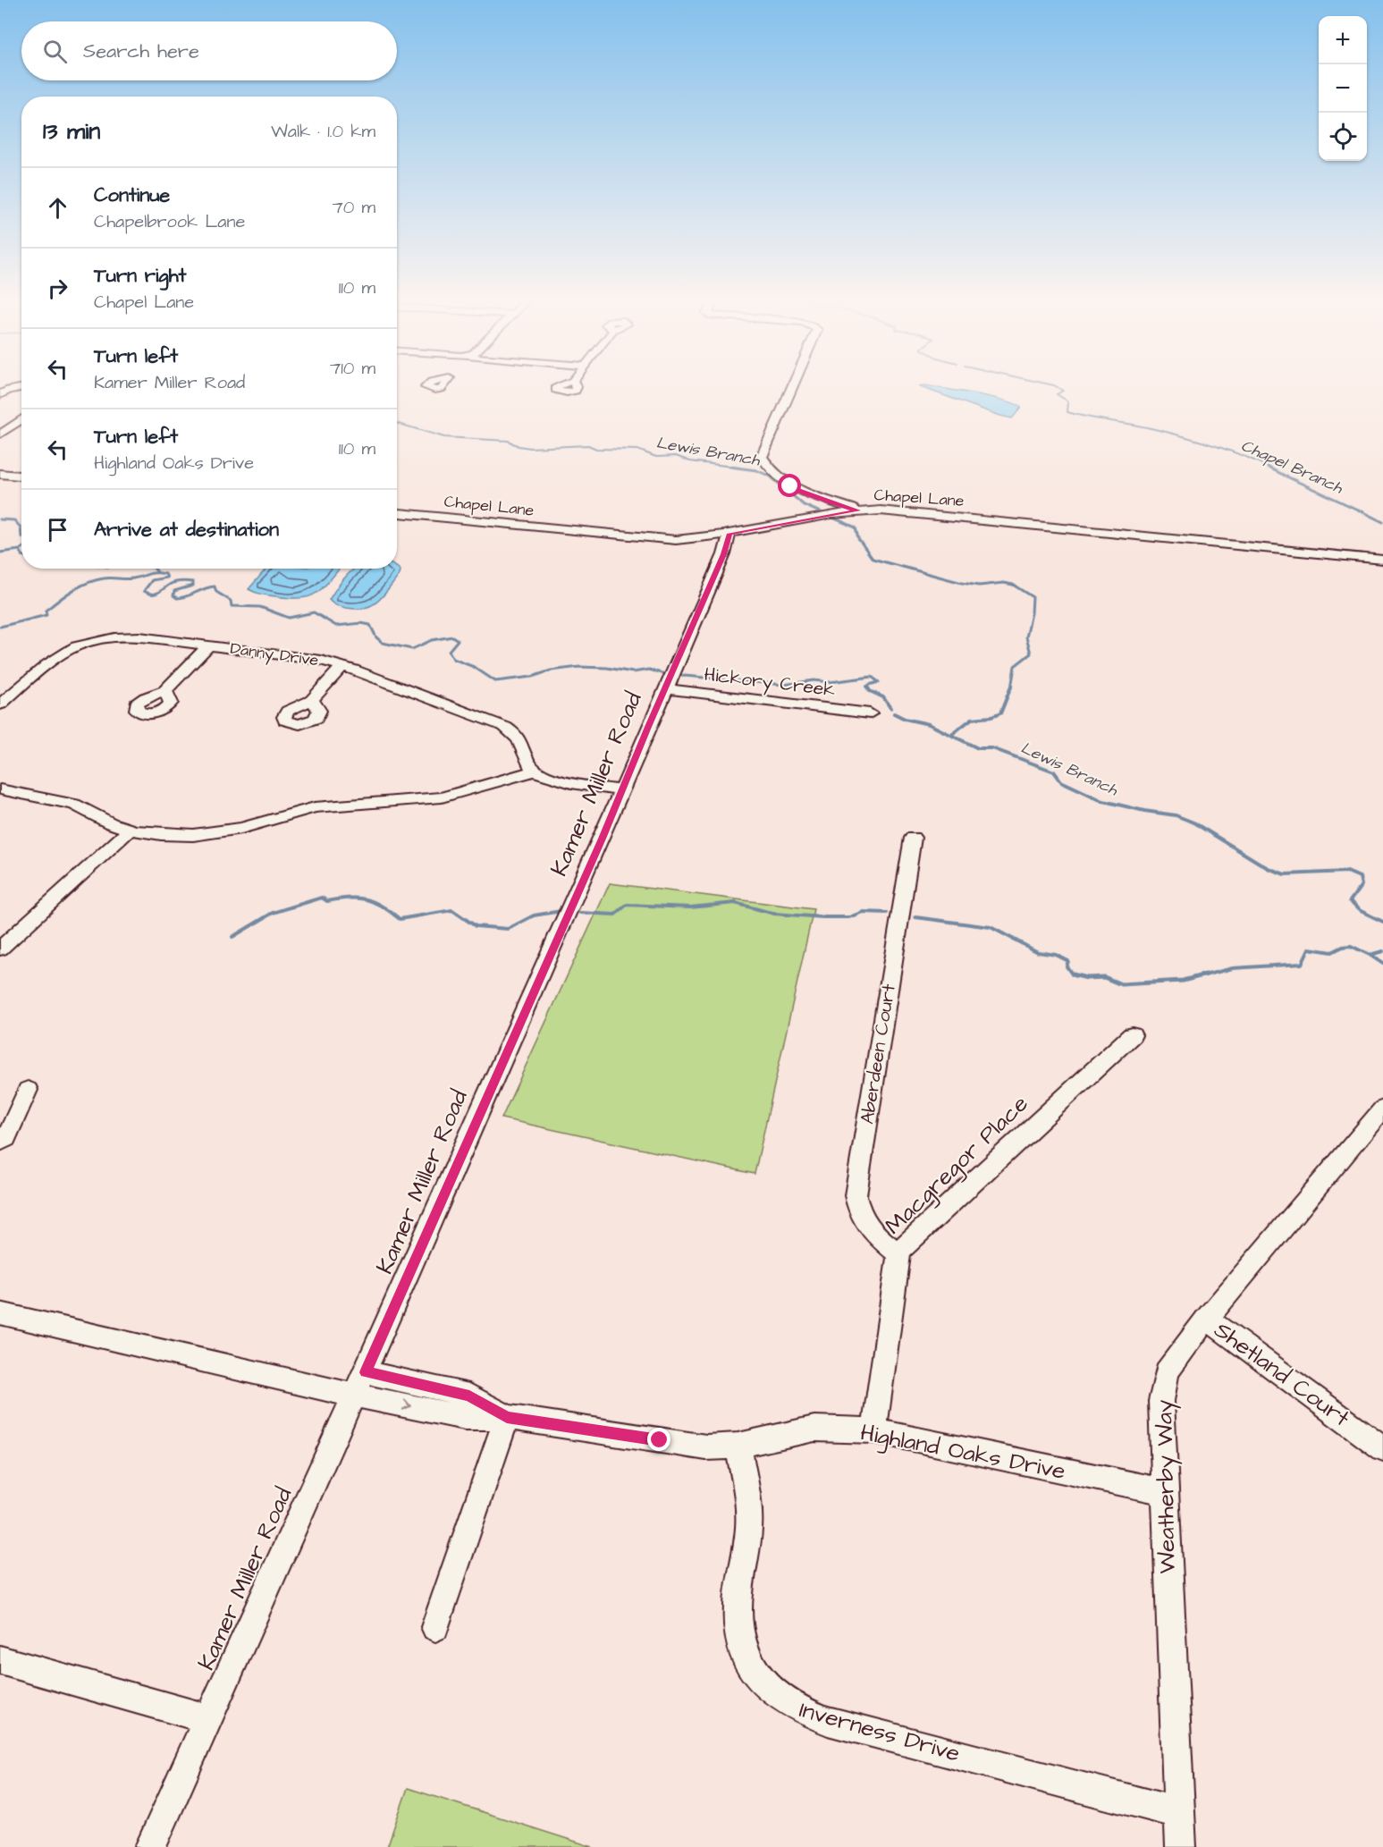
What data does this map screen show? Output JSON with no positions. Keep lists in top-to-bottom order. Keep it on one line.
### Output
{"streets":{"street":["Chapel Lane","Danny Drive","Hickory Creek","Kamer Miller Road","Aberdeen Court","Macgregor Place","Shetland Court","Highland Oaks Drive","Weatherby Way","Inverness Drive"]},"crossings":[["Chapel Lane","Kamer Miller Road"],["Hickory Creek","Kamer Miller Road"],["Kamer Miller Road","Highland Oaks Drive"],["Aberdeen Court","Macgregor Place"],["Macgregor Place","Highland Oaks Drive"],["Shetland Court","Weatherby Way"],["Highland Oaks Drive","Weatherby Way"],["Highland Oaks Drive","Inverness Drive"],["Weatherby Way","Inverness Drive"]],"water":["Lewis Branch","Chapel Branch"],"page":{"map_buttons":["+","−"],"search":"Search here","heading":["13 min","Walk · 1.0 km"],"list":[["Continue","Chapelbrook Lane","70 m"],["Turn right","Chapel Lane","110 m"],["Turn left","Kamer Miller Road","710 m"],["Turn left","Highland Oaks Drive","110 m"],"Arrive at destination"]}}
